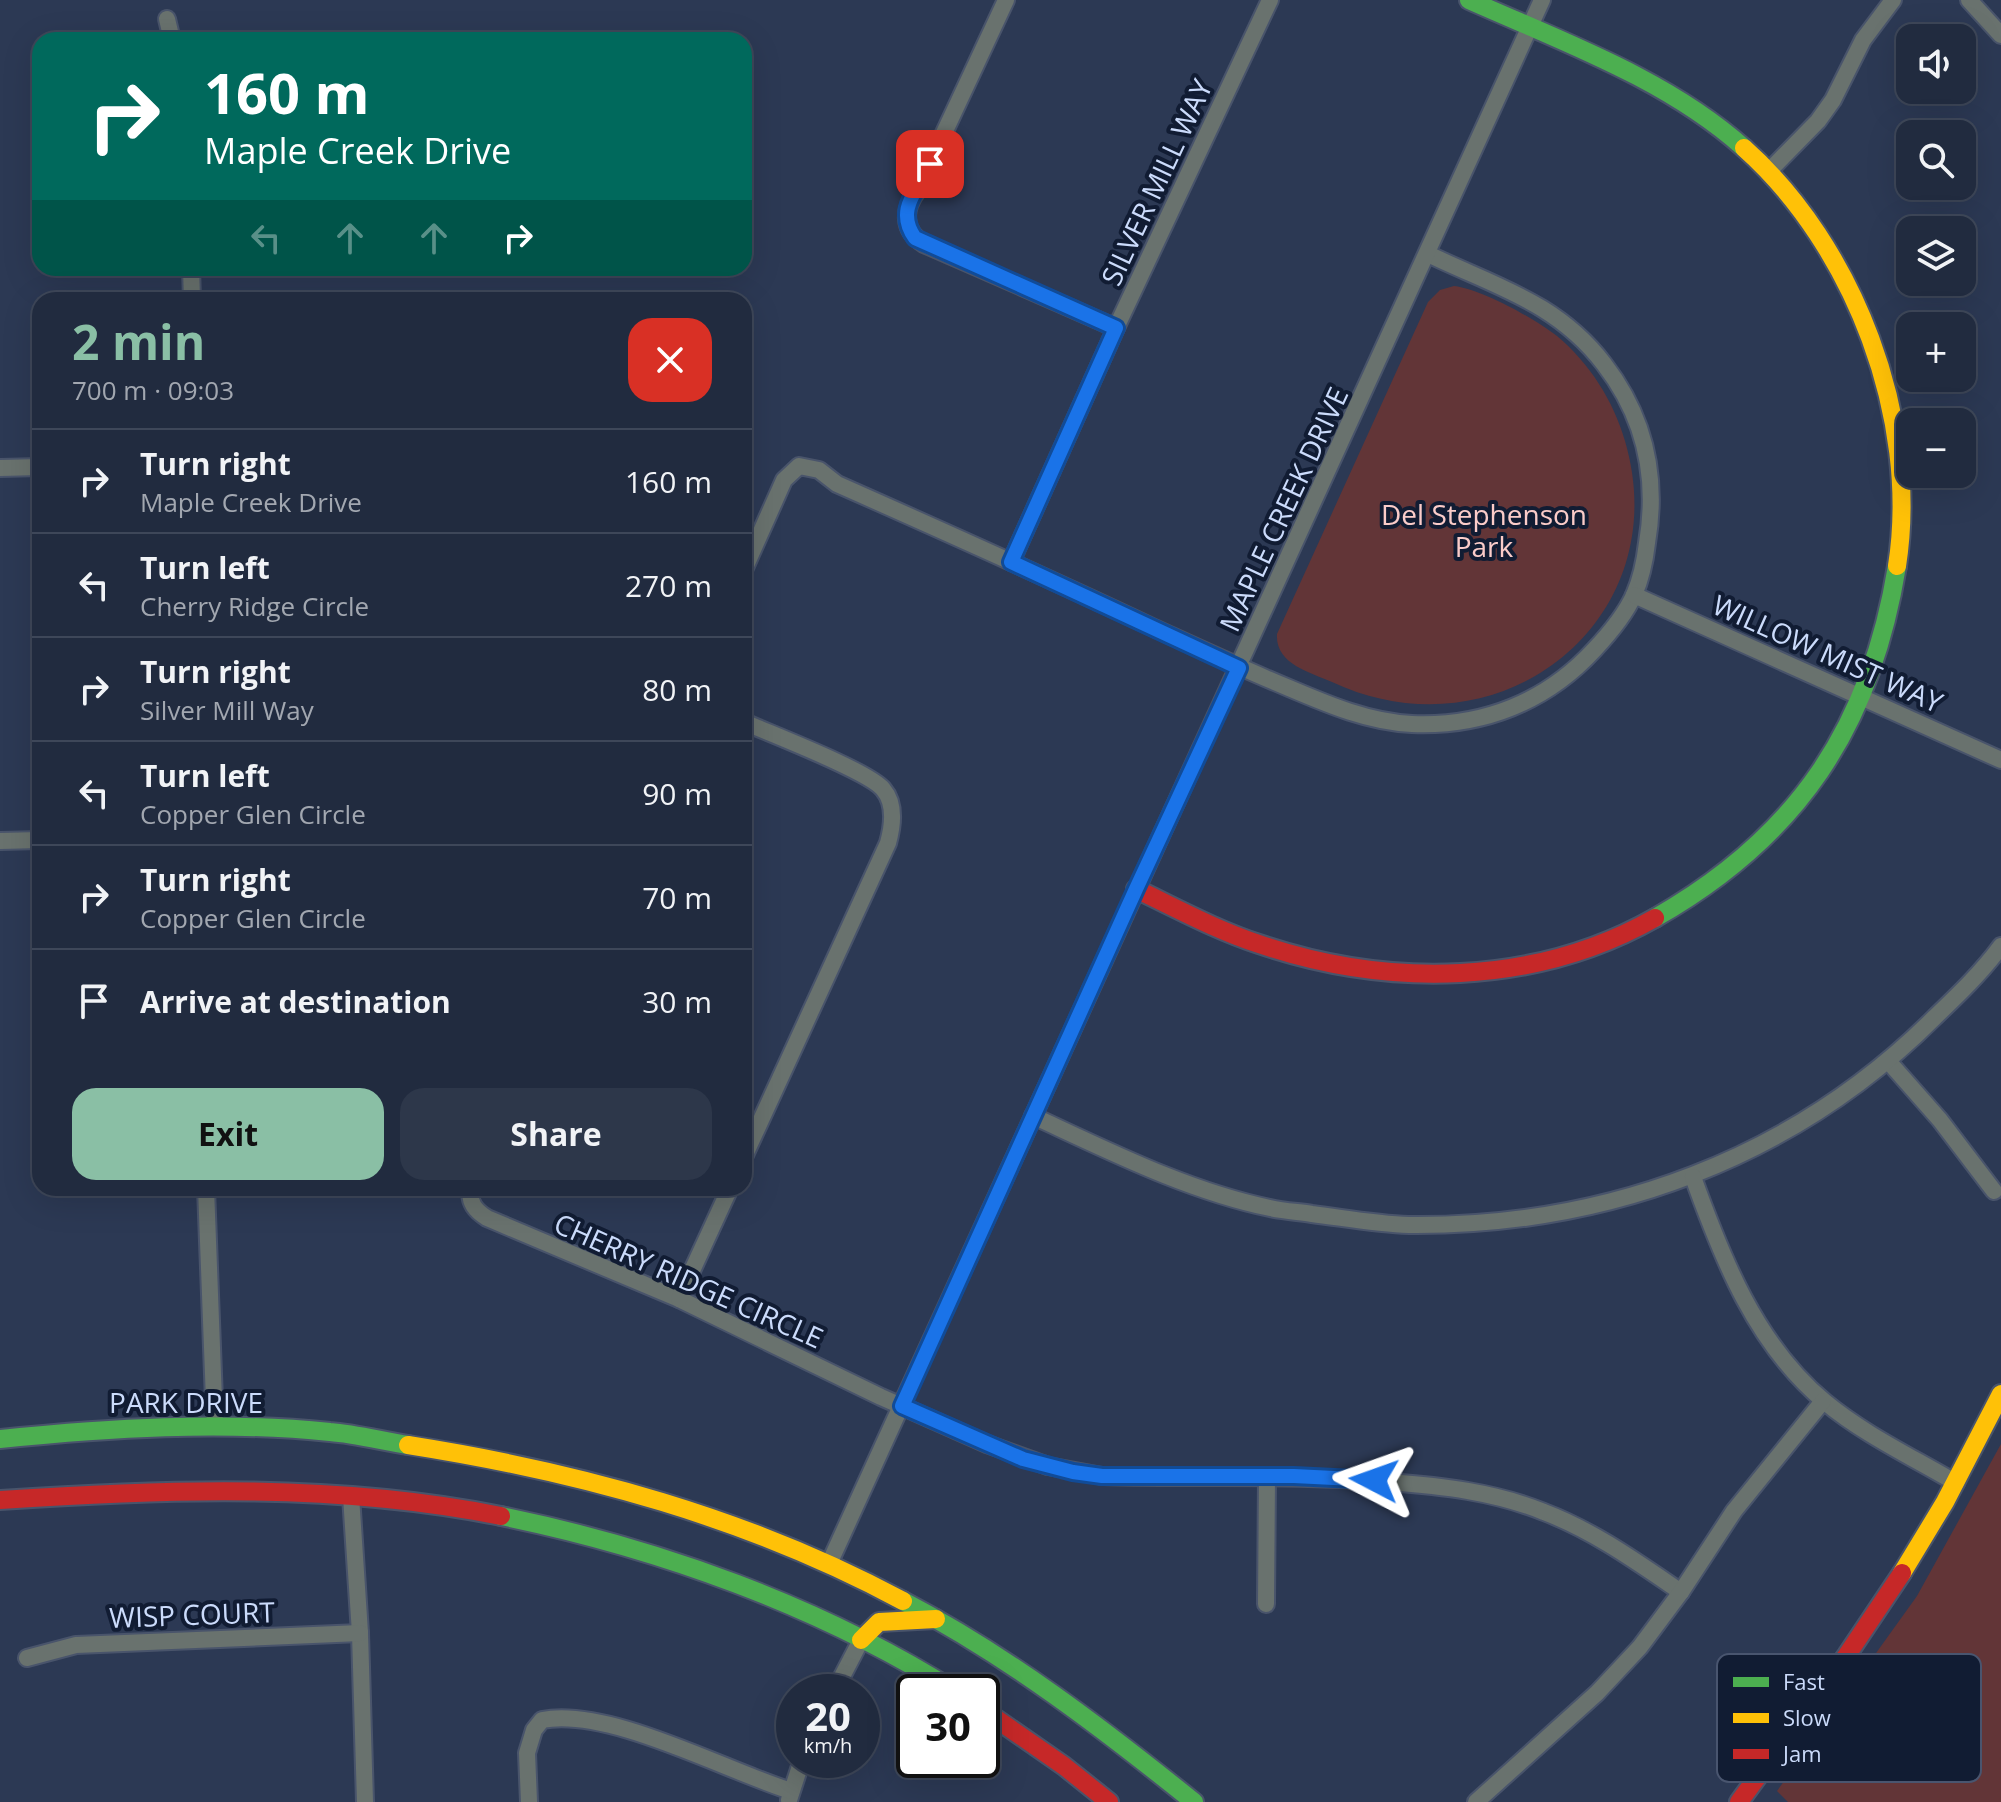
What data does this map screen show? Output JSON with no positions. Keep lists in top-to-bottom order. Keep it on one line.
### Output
{"streets":{"main road":["PARK DRIVE"],"street":["SILVER MILL WAY","MAPLE CREEK DRIVE","WILLOW MIST WAY","CHERRY RIDGE CIRCLE","WISP COURT"]},"crossings":[["MAPLE CREEK DRIVE","CHERRY RIDGE CIRCLE"],["MAPLE CREEK DRIVE","PARK DRIVE"]],"parks":["Del Stephenson Park"],"legend":["Fast","Slow","Jam"],"page":{"map_buttons":["+","−"],"turn":["160 m","Maple Creek Drive"],"heading":["2 min","700 m · 09:03"],"list":[{"name":"Turn right","note":"Maple Creek Drive","value":"160 m"},{"name":"Turn left","note":"Cherry Ridge Circle","value":"270 m"},{"name":"Turn right","note":"Silver Mill Way","value":"80 m"},{"name":"Turn left","note":"Copper Glen Circle","value":"90 m"},{"name":"Turn right","note":"Copper Glen Circle","value":"70 m"},{"name":"Arrive at destination","value":"30 m"}],"buttons":["Exit","Share"],"speed":"20 km/h","limit":"30"}}
